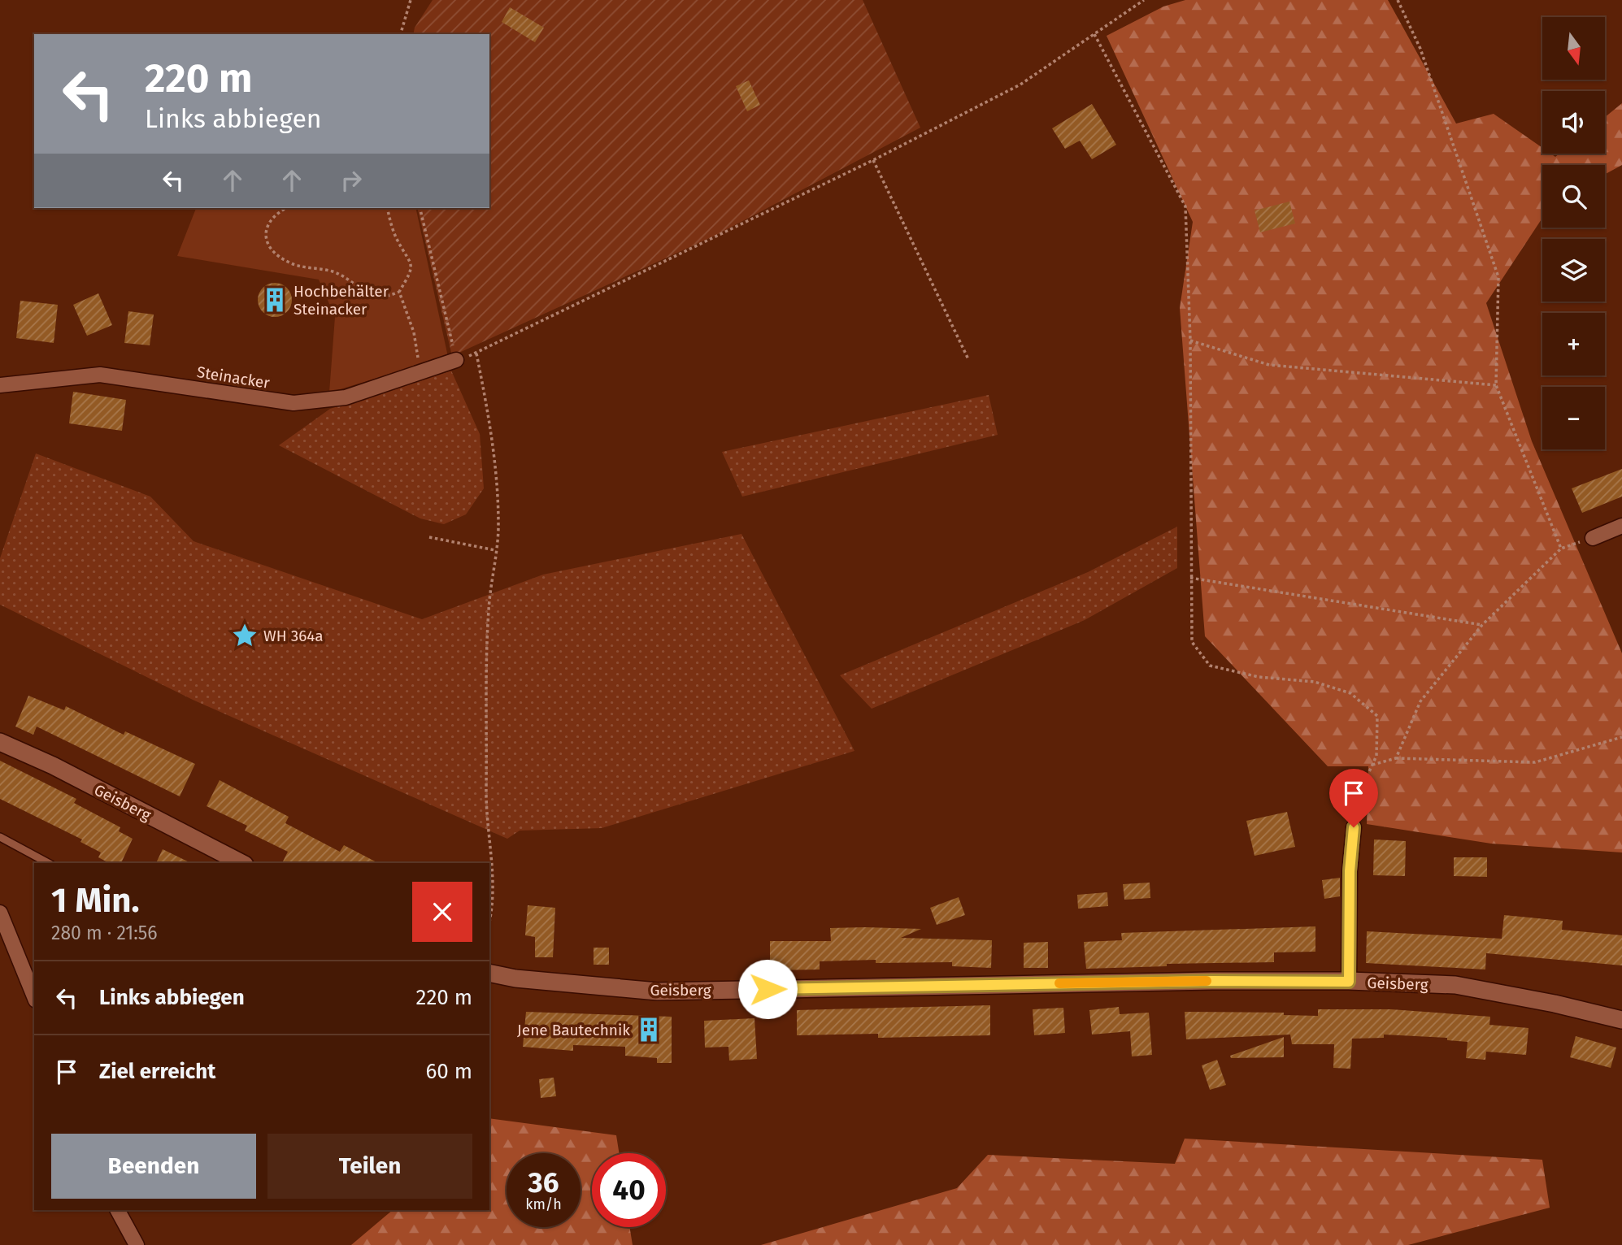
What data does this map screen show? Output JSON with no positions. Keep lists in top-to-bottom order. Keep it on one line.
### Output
{"streets":{"street":["Steinacker","Geisberg"]},"places":{"building":["Hochbehälter Steinacker","Jene Bautechnik"],"place":["WH 364a"]},"north":"bottom","page":{"map_buttons":["+","−"],"turn":["220 m","Links abbiegen"],"heading":["1 Min.","280 m · 21:56"],"list":[{"name":"Links abbiegen","value":"220 m"},{"name":"Ziel erreicht","value":"60 m"}],"buttons":["Beenden","Teilen"],"speed":"36 km/h","limit":"40"}}
